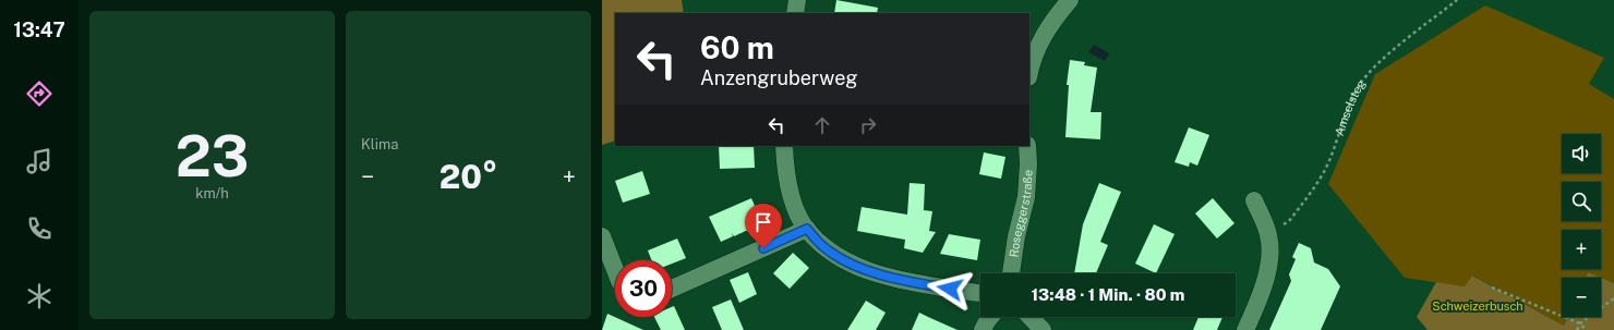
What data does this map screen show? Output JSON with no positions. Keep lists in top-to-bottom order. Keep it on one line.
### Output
{"streets":{"street":["Roseggerstraße"],"path":["Amselsteg"]},"parks":["Schweizerbusch"],"page":{"tabs":"13:47","tile":[["23","km/h"],"Klima"],"turn":["60 m","Anzengruberweg"],"map_buttons":["+","−"],"heat":["−","20°","+"],"limit":"30","trip":"13:48 · 1 Min. · 80 m"}}
